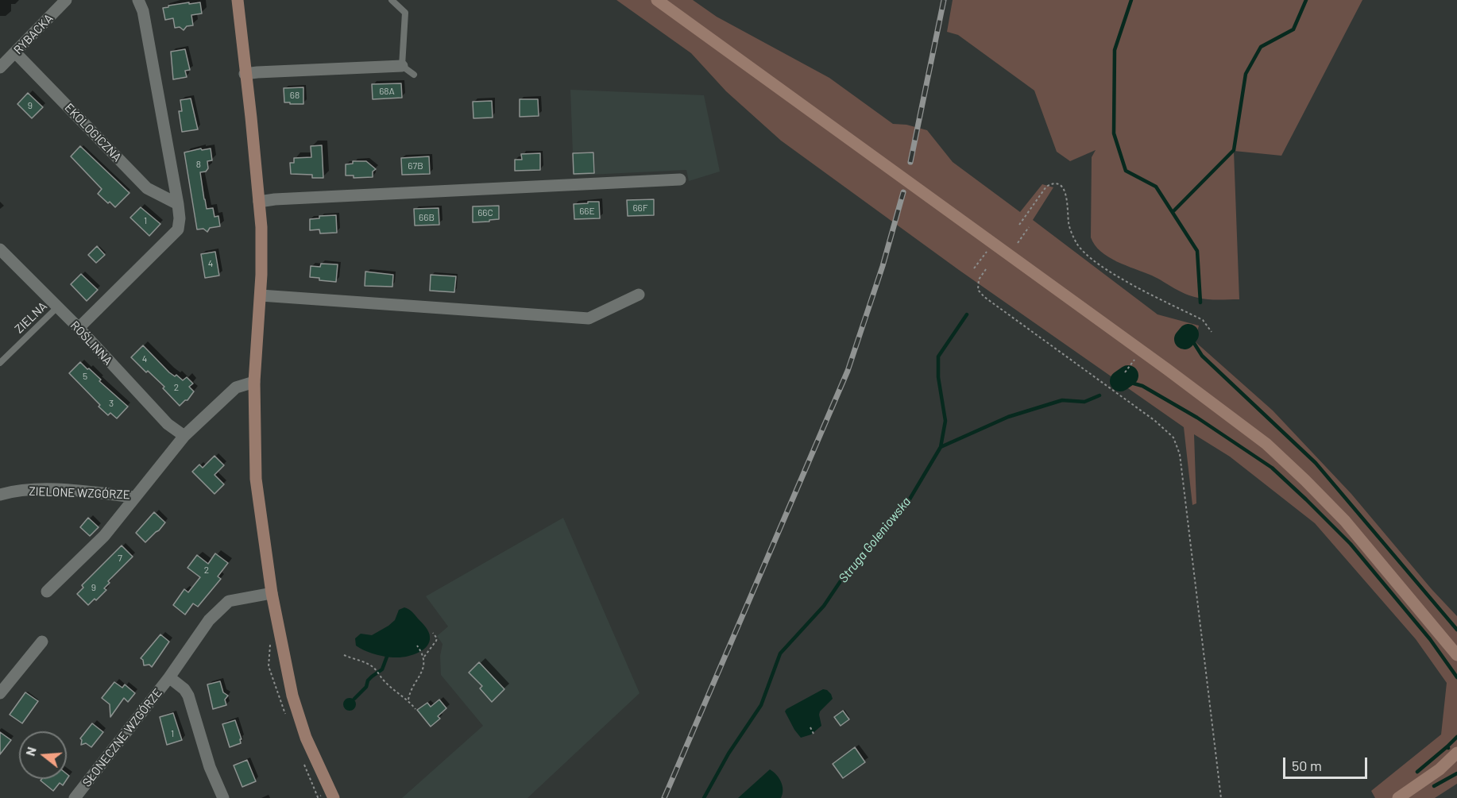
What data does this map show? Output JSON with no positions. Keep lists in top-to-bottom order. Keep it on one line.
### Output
{"streets":{"street":["RYBACKA","EKOLOGICZNA","ROŚLINNA","ZIELONE WZGÓRZE","SŁONECZNE WZGÓRZE"],"lane":["ZIELNA"]},"crossings":[["RYBACKA","EKOLOGICZNA"],["ZIELNA","ROŚLINNA"],["ROŚLINNA","ZIELONE WZGÓRZE"]],"water":["Struga Goleniowska"],"house_numbers":["68A","68","9","8","67B","66F","66E","66C","66B","1","4","4","5","2","3","7","2","9","1"],"scale_bar":"50 m","north":"left"}
